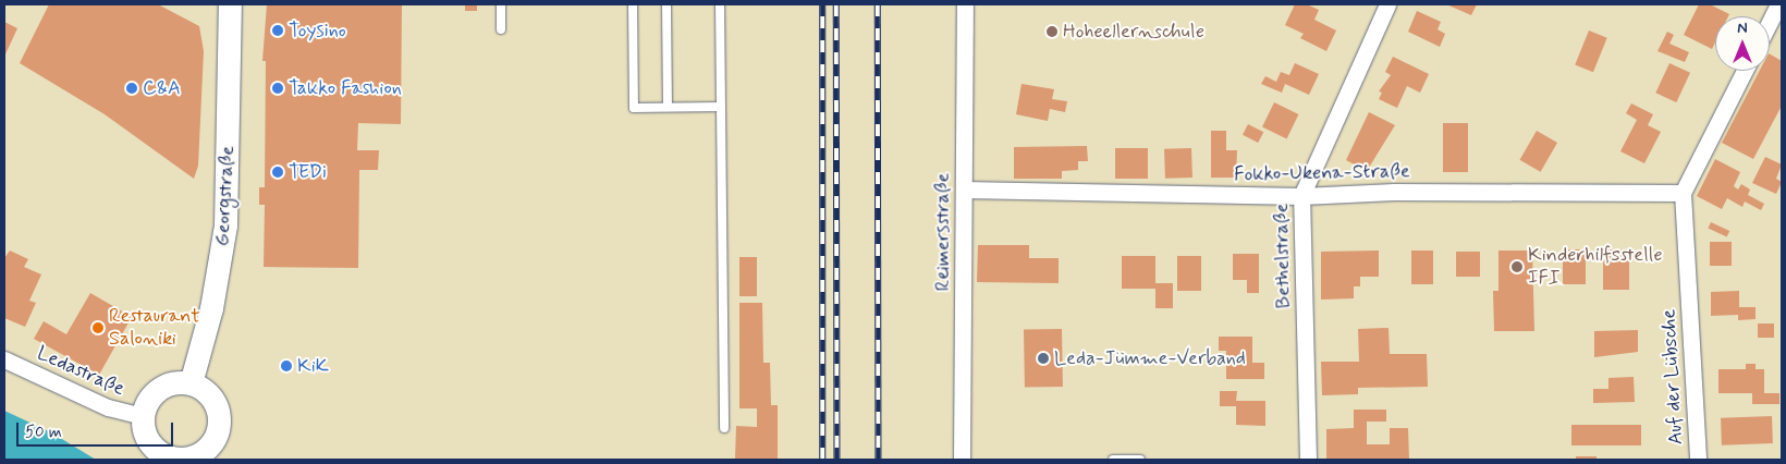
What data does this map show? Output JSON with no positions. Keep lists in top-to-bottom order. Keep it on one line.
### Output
{"streets":{"main road":["Georgstraße"],"street":["Fokko-Ukena-Straße","Reimersstraße","Bethelstraße","Ledastraße","Auf der Lübsche"]},"crossings":[["Fokko-Ukena-Straße","Reimersstraße"],["Fokko-Ukena-Straße","Bethelstraße"],["Fokko-Ukena-Straße","Auf der Lübsche"],["Georgstraße","Ledastraße"]],"places":["Toysino","Hoheellernschule","C&A","Takko Fashion","TEDi","Kinderhilfsstelle IFI","Restaurant Saloniki","Leda-Jümme-Verband","KiK"],"scale_bar":"50 m","north":"top"}
